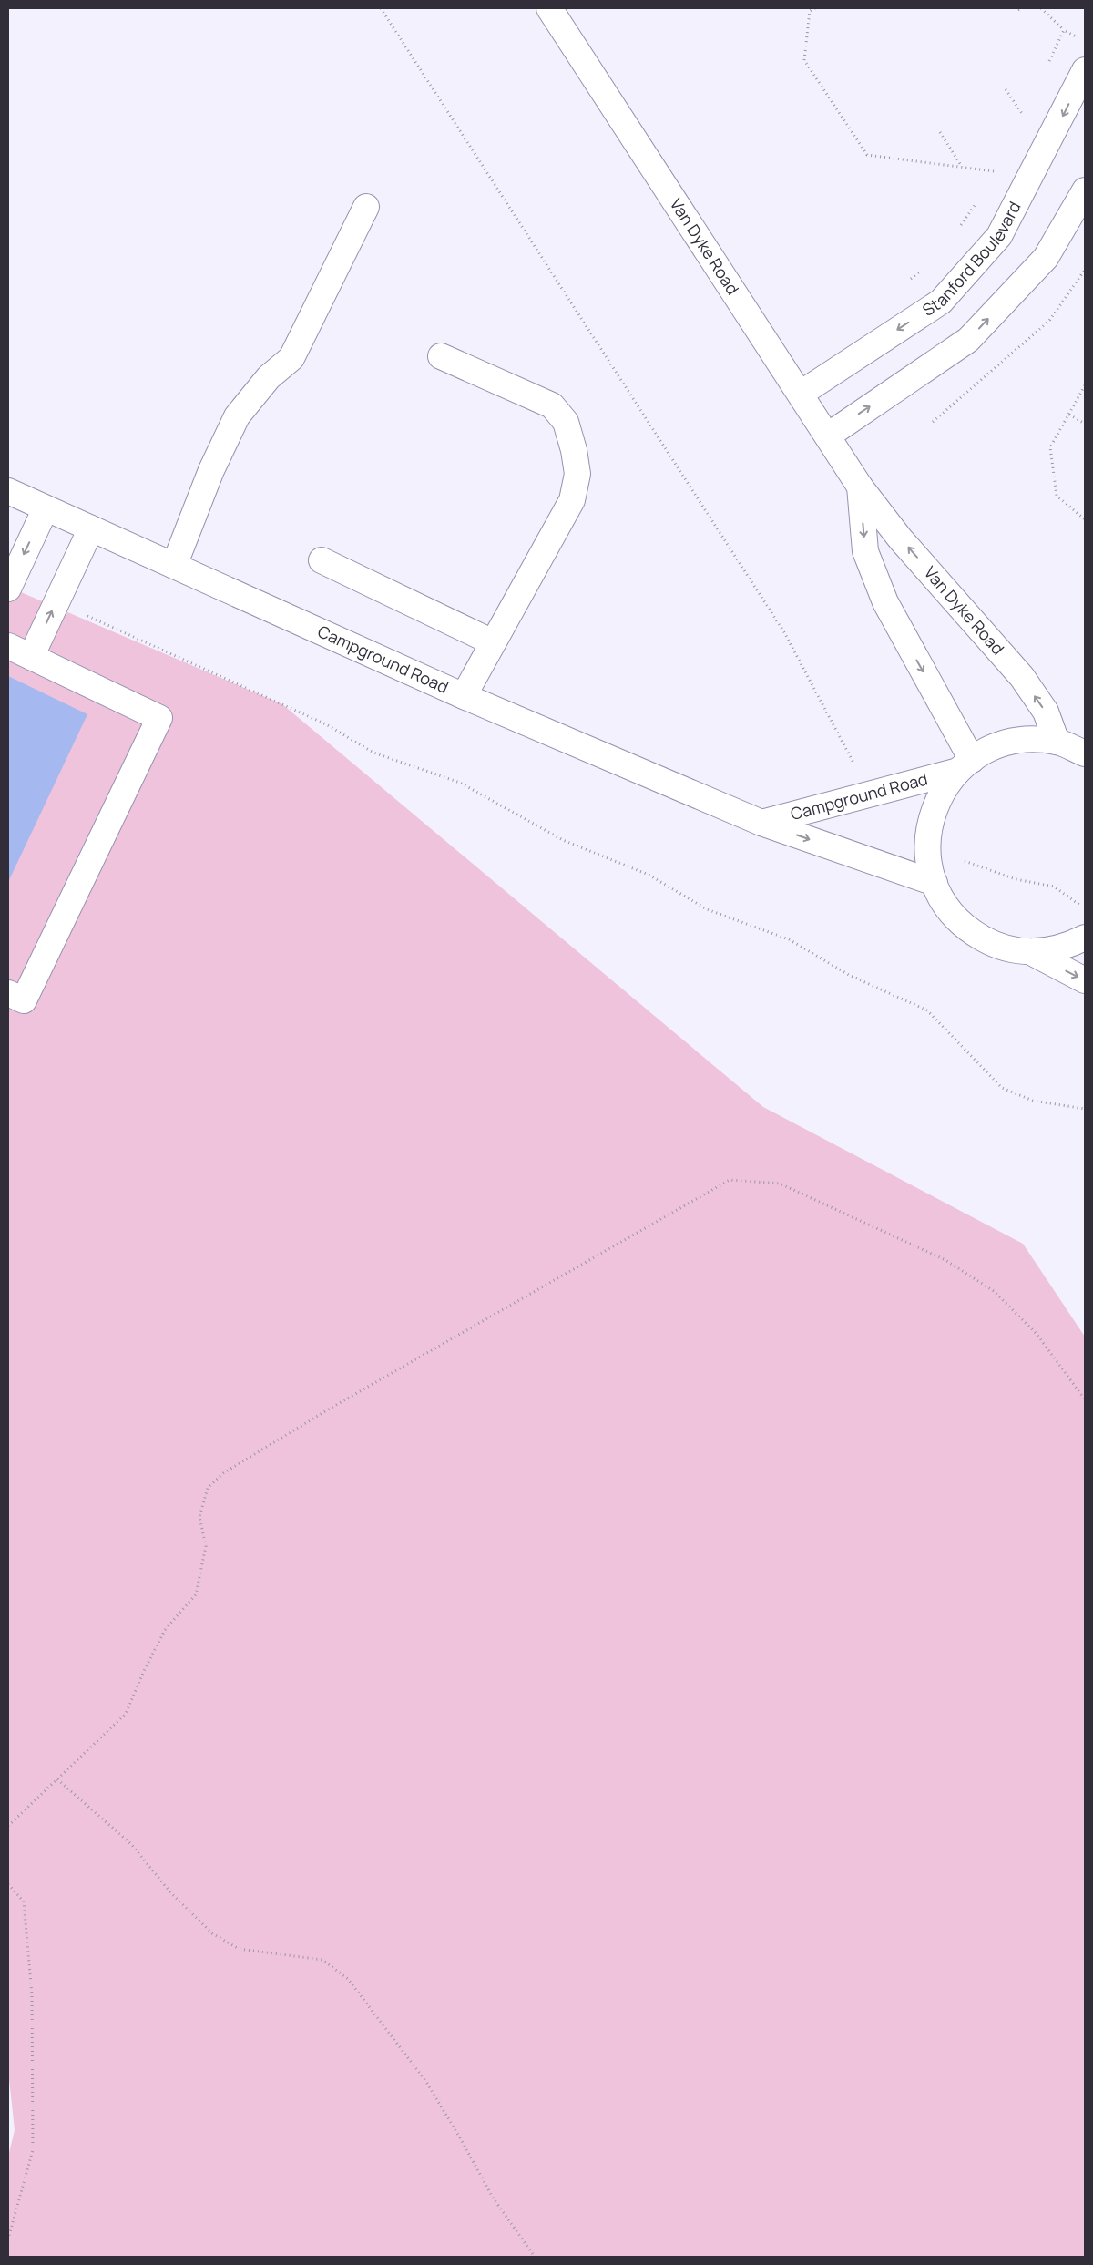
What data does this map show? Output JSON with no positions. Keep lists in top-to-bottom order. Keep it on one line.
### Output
{"streets":{"street":["Van Dyke Road","Stanford Boulevard","Campground Road"]},"crossings":[["Van Dyke Road","Stanford Boulevard"],["Van Dyke Road","Campground Road"]]}
